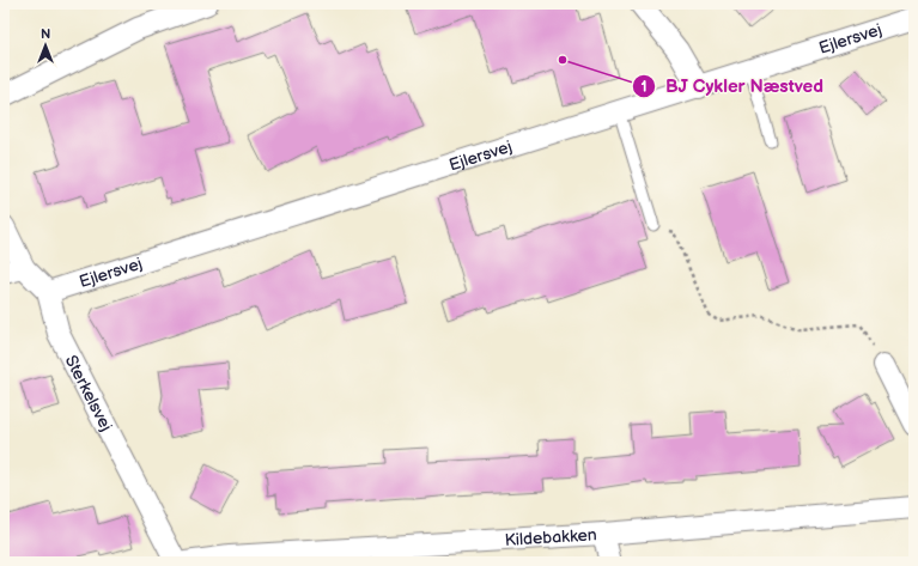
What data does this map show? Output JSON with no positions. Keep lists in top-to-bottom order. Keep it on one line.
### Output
{"streets":{"street":["Ejlersvej","Sterkelsvej","Kildebakken"]},"crossings":[["Ejlersvej","Sterkelsvej"]],"places":["BJ Cykler Næstved"],"north":"top"}
